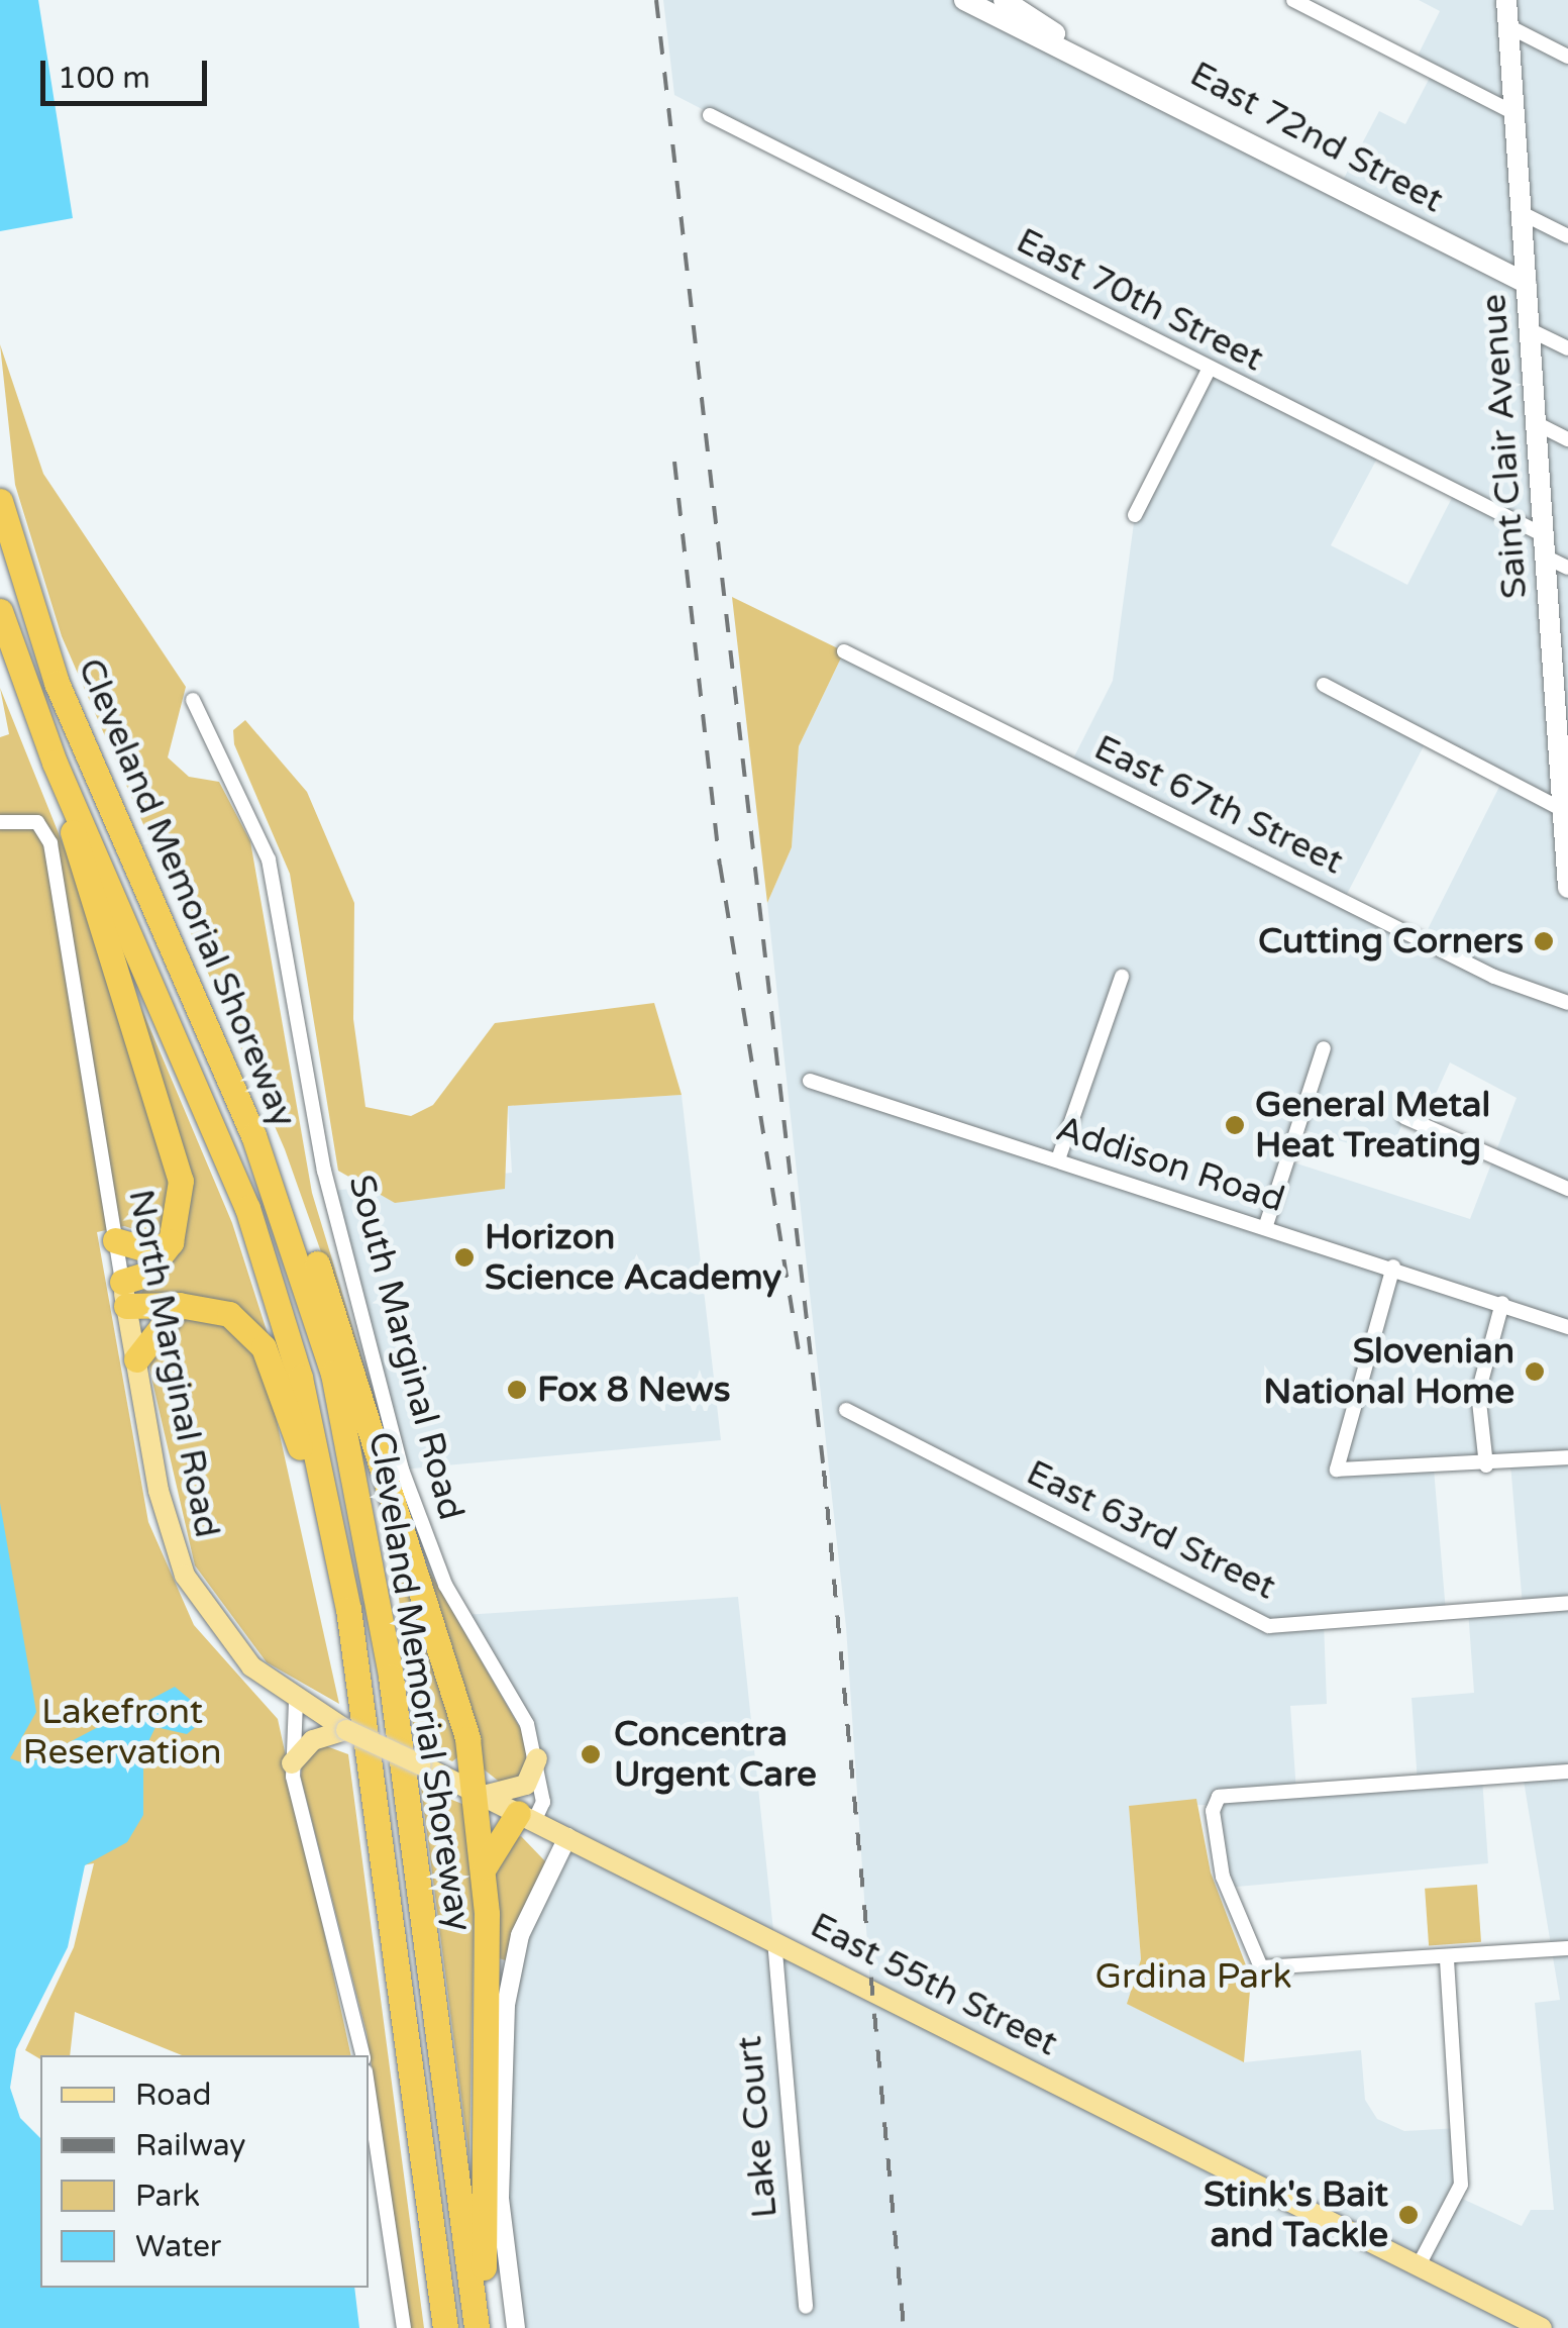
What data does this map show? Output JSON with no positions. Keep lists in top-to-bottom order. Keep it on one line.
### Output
{"streets":{"highway":["Cleveland Memorial Shoreway"],"main road":["East 72nd Street","Saint Clair Avenue","North Marginal Road","East 55th Street"],"street":["East 70th Street","East 67th Street","Addison Road","South Marginal Road","East 63rd Street","Lake Court"]},"crossings":[["East 72nd Street","Saint Clair Avenue"],["East 70th Street","Saint Clair Avenue"],["South Marginal Road","East 55th Street"],["North Marginal Road","East 55th Street"],["East 55th Street","Lake Court"]],"parks":["Lakefront Reservation","Grdina Park"],"places":["Cutting Corners","General Metal Heat Treating","Horizon Science Academy","Slovenian National Home","Fox 8 News","Concentra Urgent Care","Stink's Bait and Tackle"],"legend":["Road","Railway","Park","Water"],"scale_bar":"100 m"}
